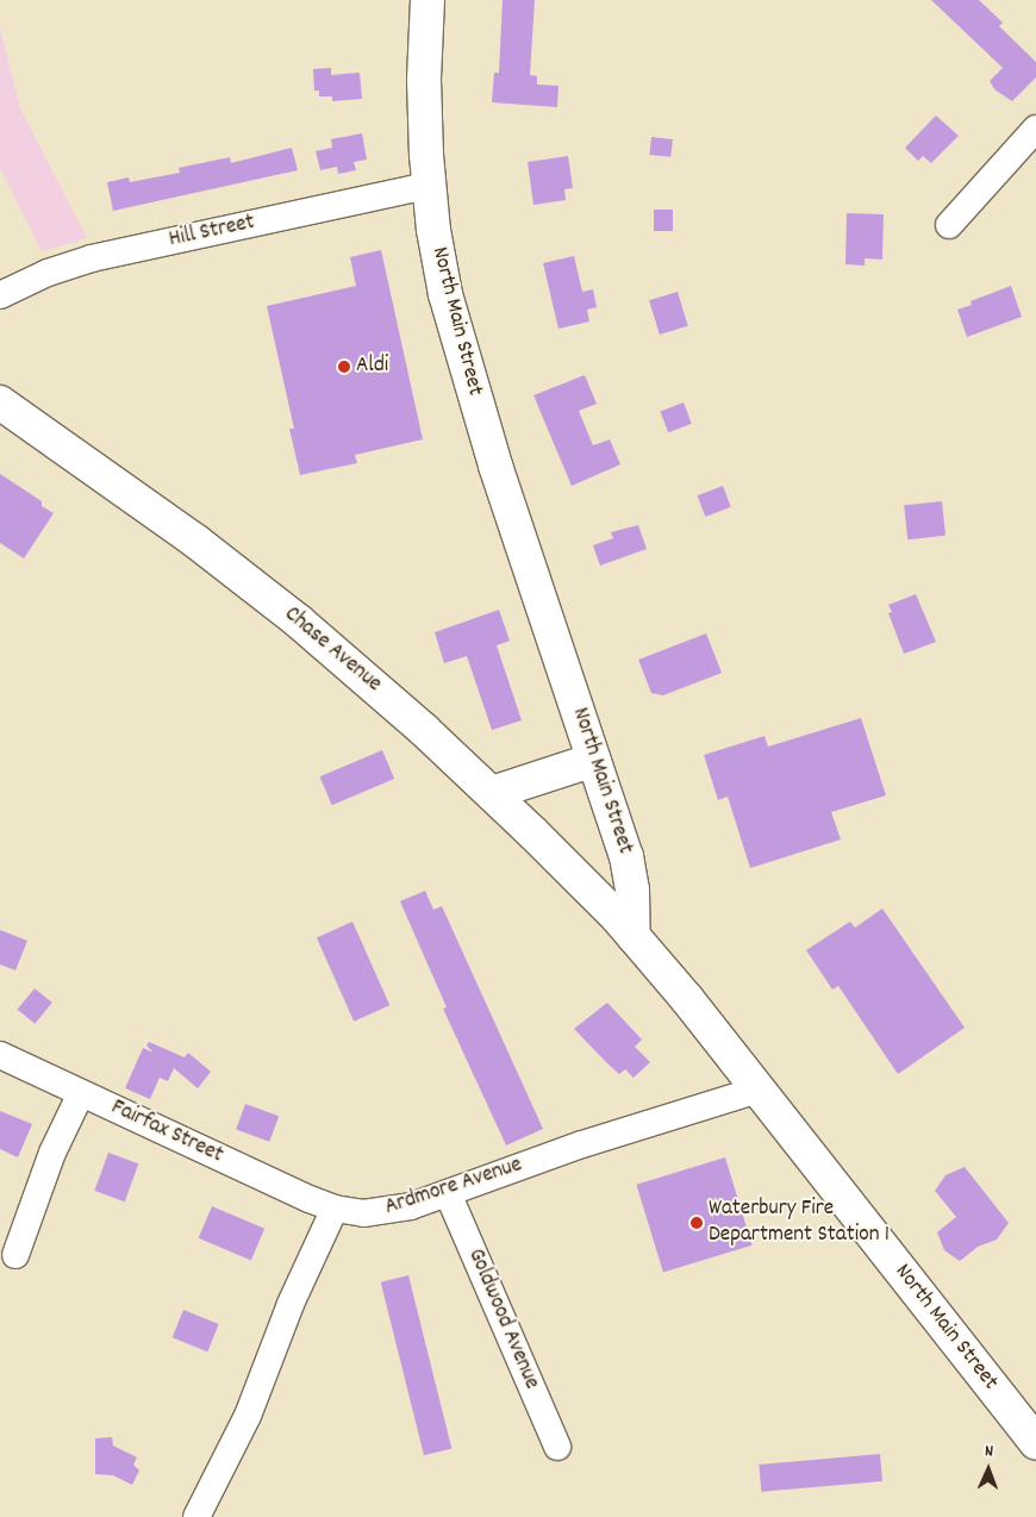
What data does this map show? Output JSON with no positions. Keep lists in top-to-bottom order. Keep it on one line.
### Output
{"streets":{"main road":["North Main Street","Chase Avenue"],"street":["Hill Street","Fairfax Street","Ardmore Avenue","Goldwood Avenue"]},"crossings":[["Hill Street","North Main Street"],["North Main Street","Chase Avenue"],["North Main Street","Ardmore Avenue"],["Fairfax Street","Ardmore Avenue"],["Ardmore Avenue","Goldwood Avenue"]],"places":["Aldi","Waterbury Fire Department Station 1"],"north":"top"}
